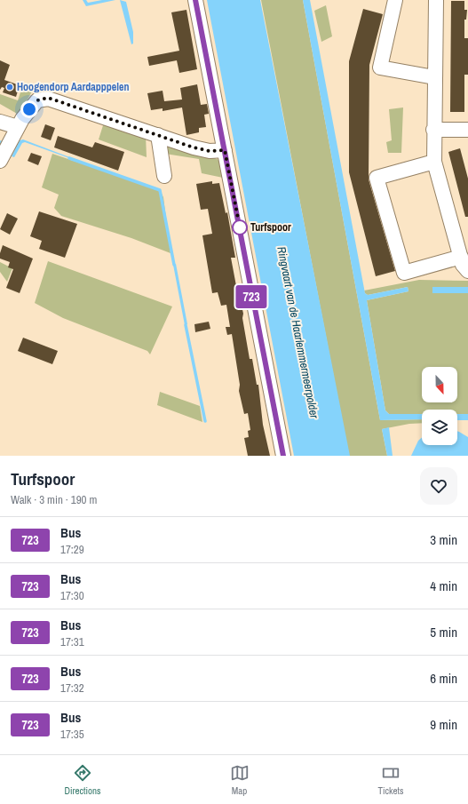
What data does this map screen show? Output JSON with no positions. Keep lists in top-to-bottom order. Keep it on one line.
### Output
{"water":["Ringvaart van de Haarlemmermeerpolder"],"places":["Hoogendorp Aardapppelen","Turfspoor"],"lines":["bus line 723"],"north":"bottom","page":{"on_map":"723","heading":["Turfspoor","Walk · 3 min · 190 m"],"list":[{"mark":"723","name":"Bus","note":"17:29","value":"3 min"},{"mark":"723","name":"Bus","note":"17:30","value":"4 min"},{"mark":"723","name":"Bus","note":"17:31","value":"5 min"},{"mark":"723","name":"Bus","note":"17:32","value":"6 min"},{"mark":"723","name":"Bus","note":"17:35","value":"9 min"}],"tabs":["Directions","Map","Tickets"]}}
